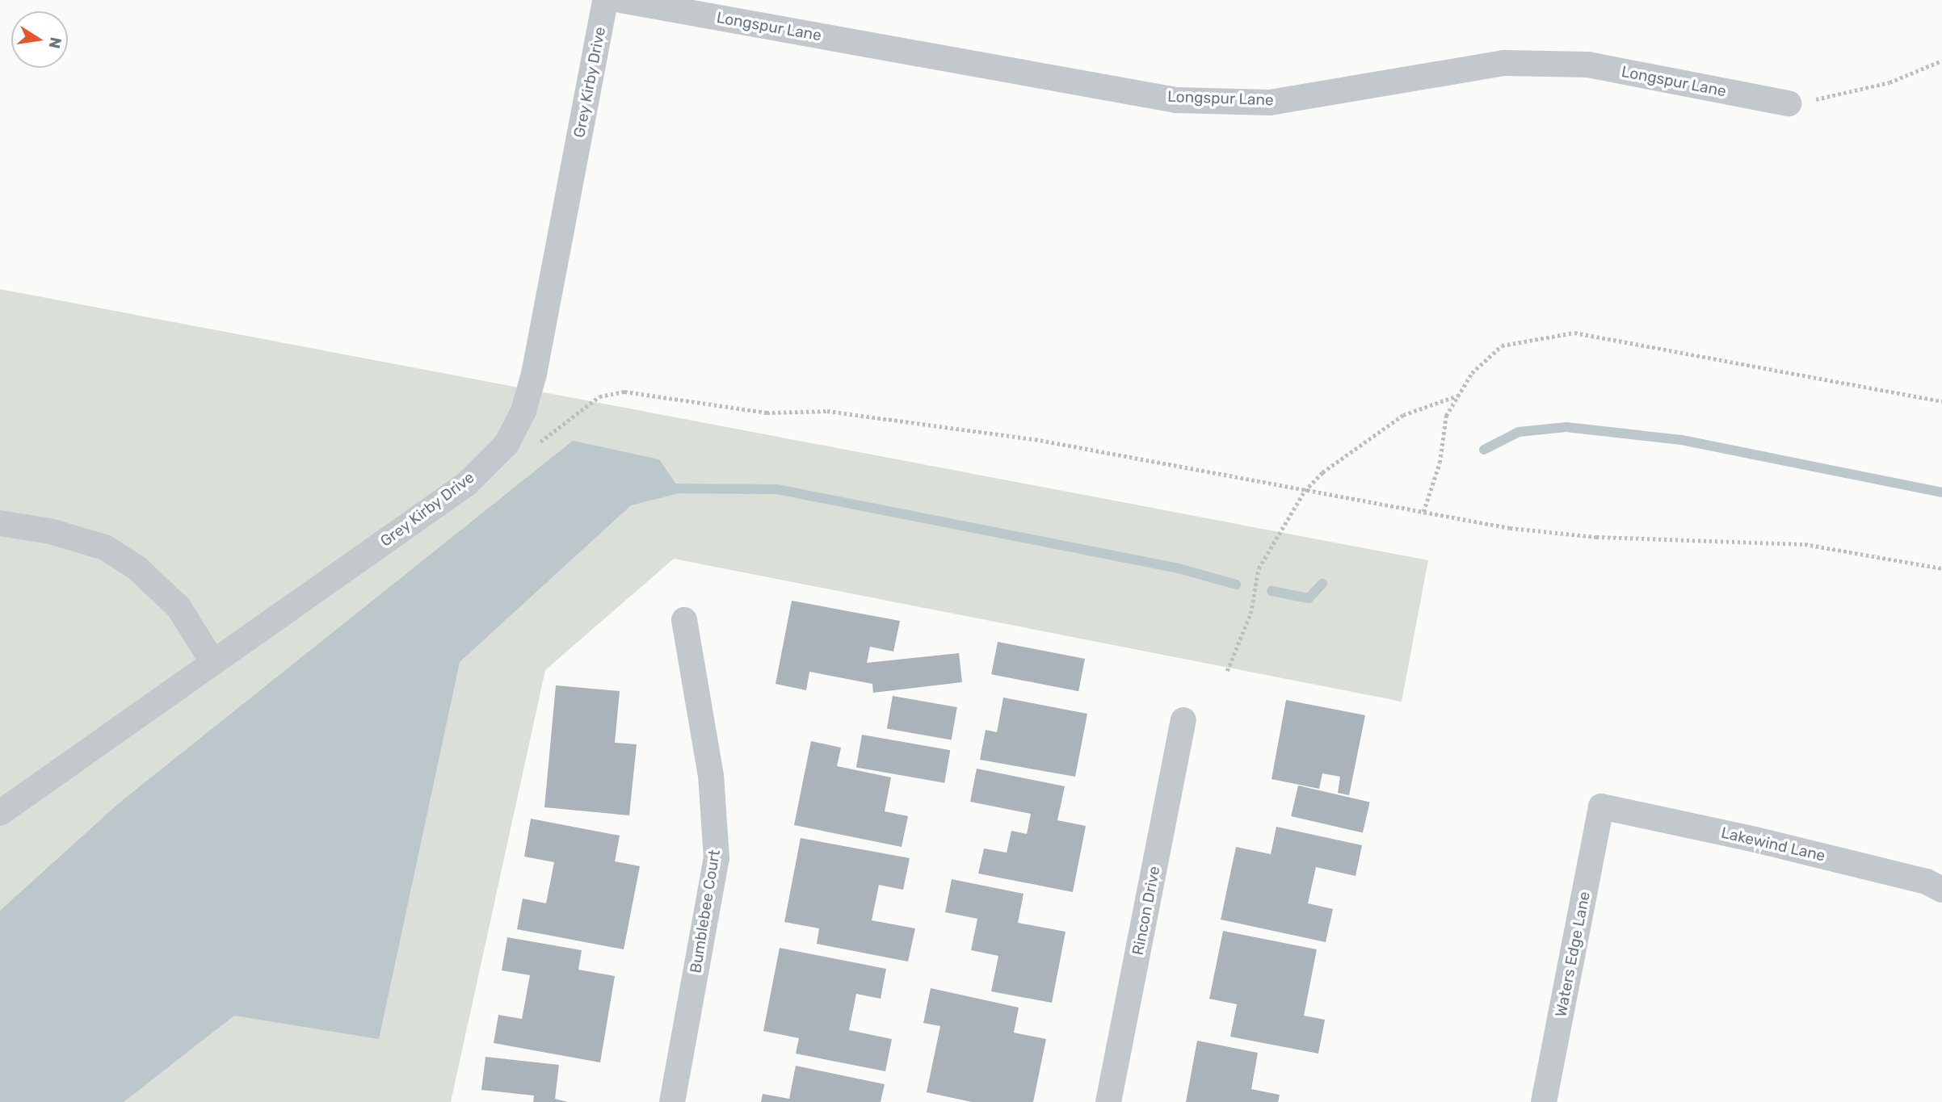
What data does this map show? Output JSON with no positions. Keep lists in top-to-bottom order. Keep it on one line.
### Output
{"streets":{"street":["Longspur Lane","Grey Kirby Drive","Lakewind Lane","Rincon Drive","Bumblebee Court","Waters Edge Lane"]},"crossings":[["Lakewind Lane","Waters Edge Lane"]],"north":"right"}
